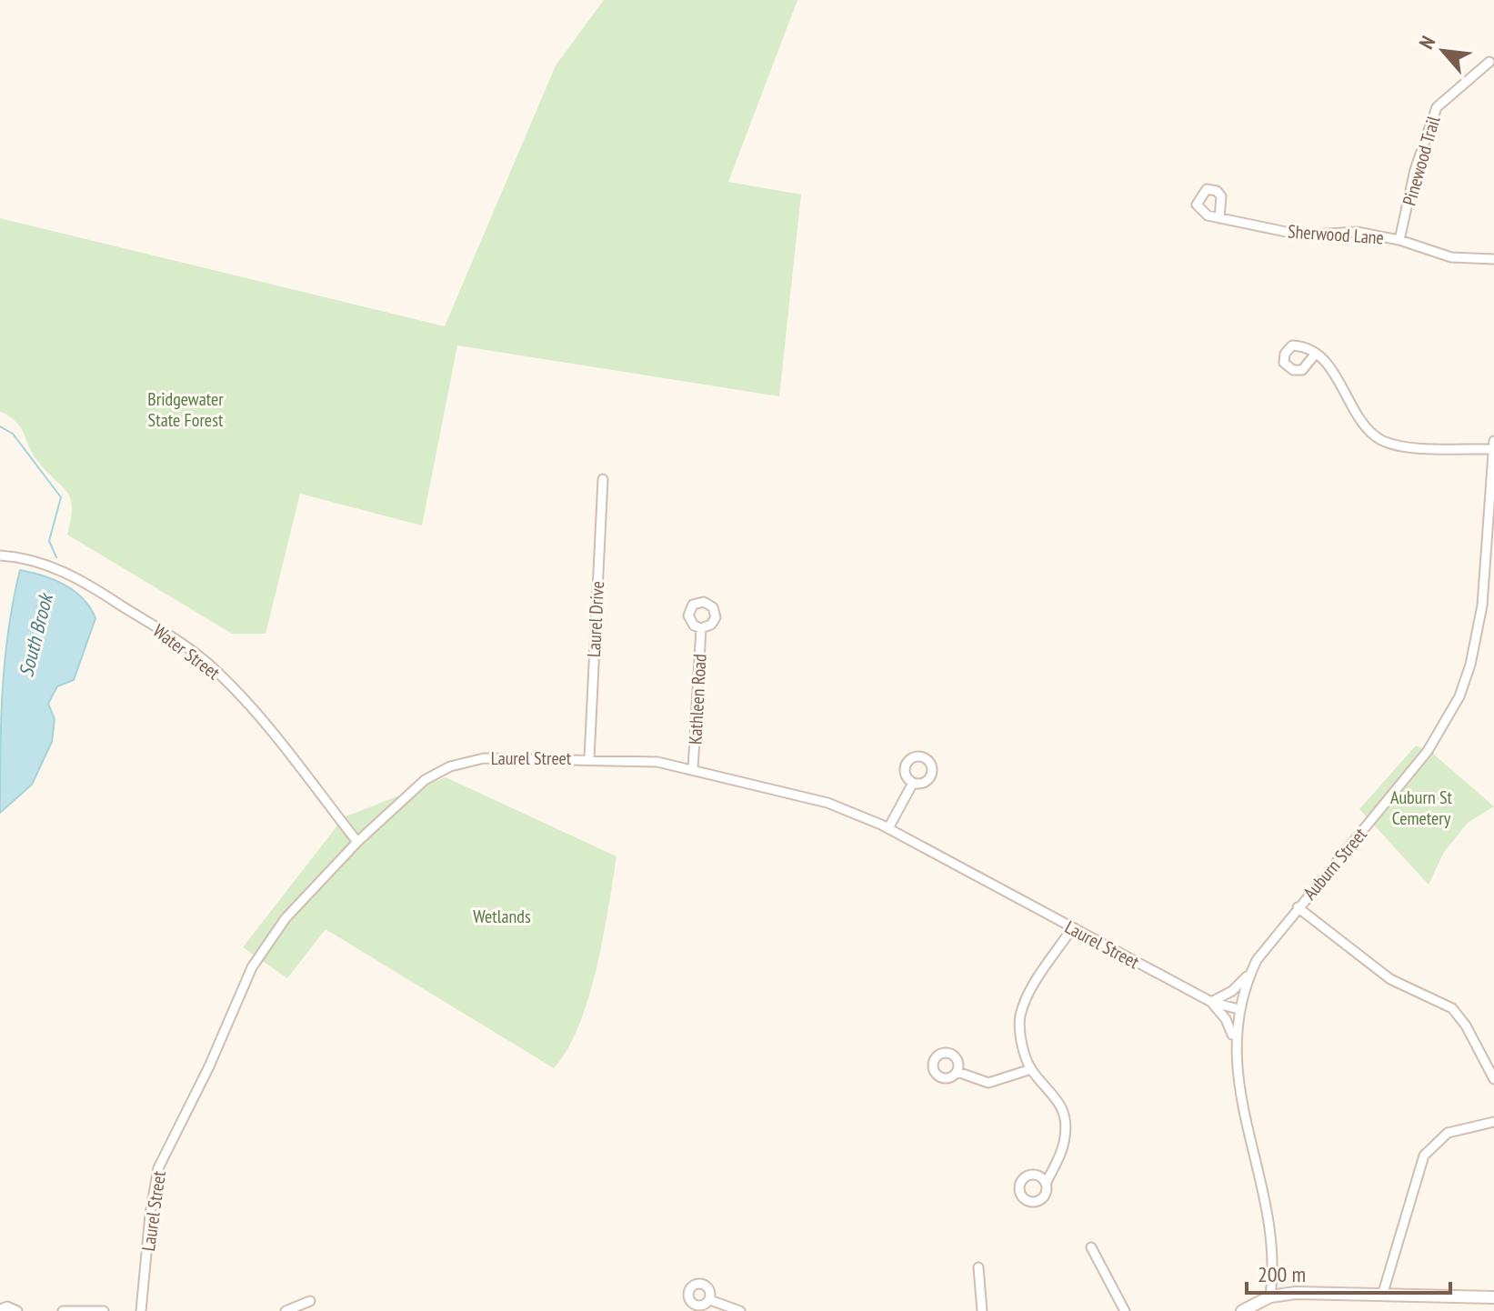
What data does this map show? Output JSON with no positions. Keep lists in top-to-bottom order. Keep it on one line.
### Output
{"streets":{"street":["Pinewood Trail","Sherwood Lane","Laurel Drive","Water Street","Kathleen Road","Laurel Street","Auburn Street"]},"crossings":[["Pinewood Trail","Sherwood Lane"],["Laurel Drive","Laurel Street"],["Water Street","Laurel Street"],["Kathleen Road","Laurel Street"],["Laurel Street","Auburn Street"]],"water":["South Brook"],"parks":["Bridgewater State Forest","Auburn St Cemetery","Wetlands"],"scale_bar":"200 m","north":"top left"}
